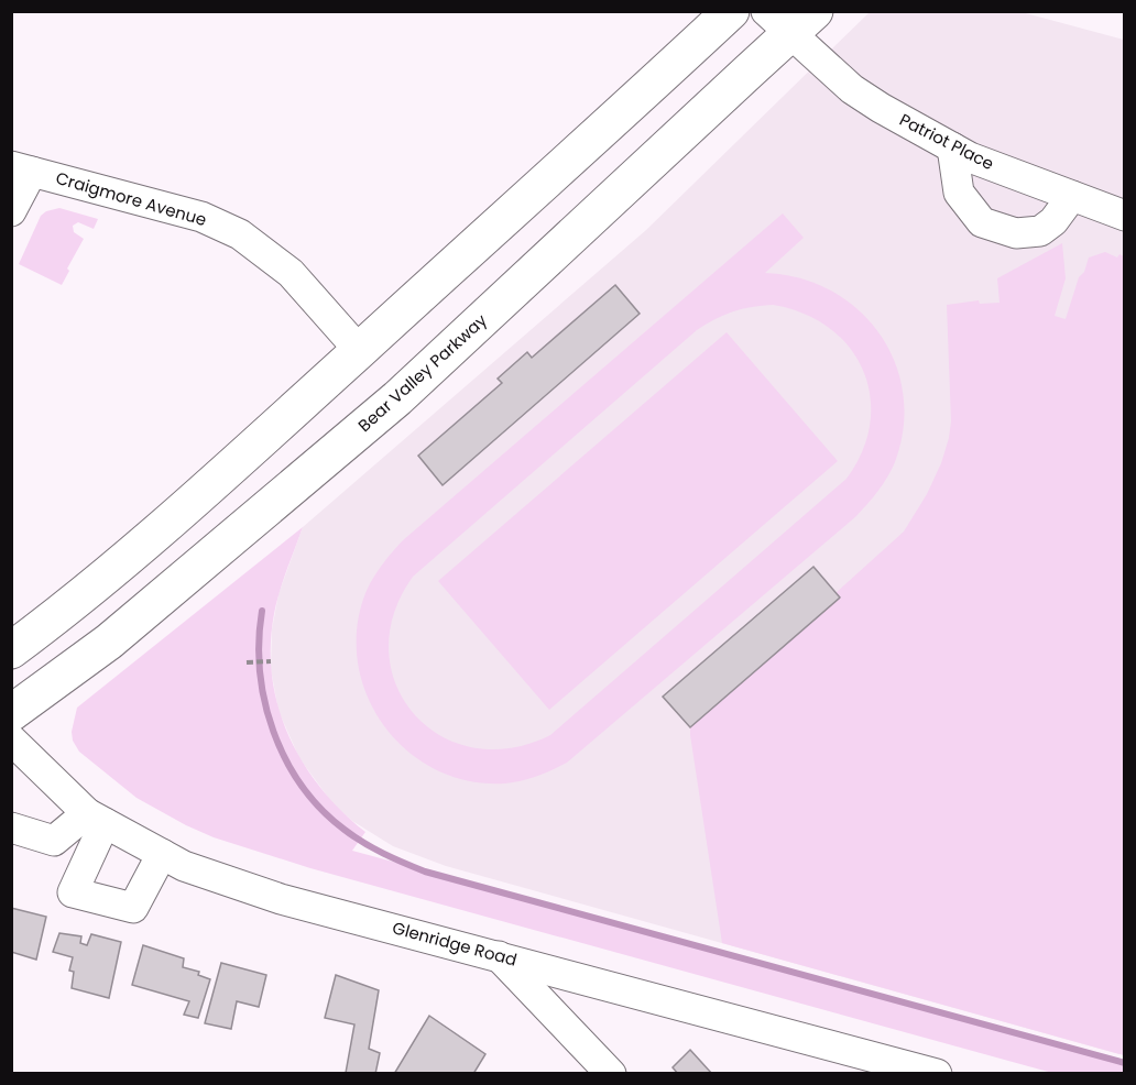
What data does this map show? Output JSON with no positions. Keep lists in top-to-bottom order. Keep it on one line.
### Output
{"streets":{"main road":["Bear Valley Parkway"],"street":["Patriot Place","Craigmore Avenue","Glenridge Road"]},"crossings":[["Patriot Place","Bear Valley Parkway"]]}
